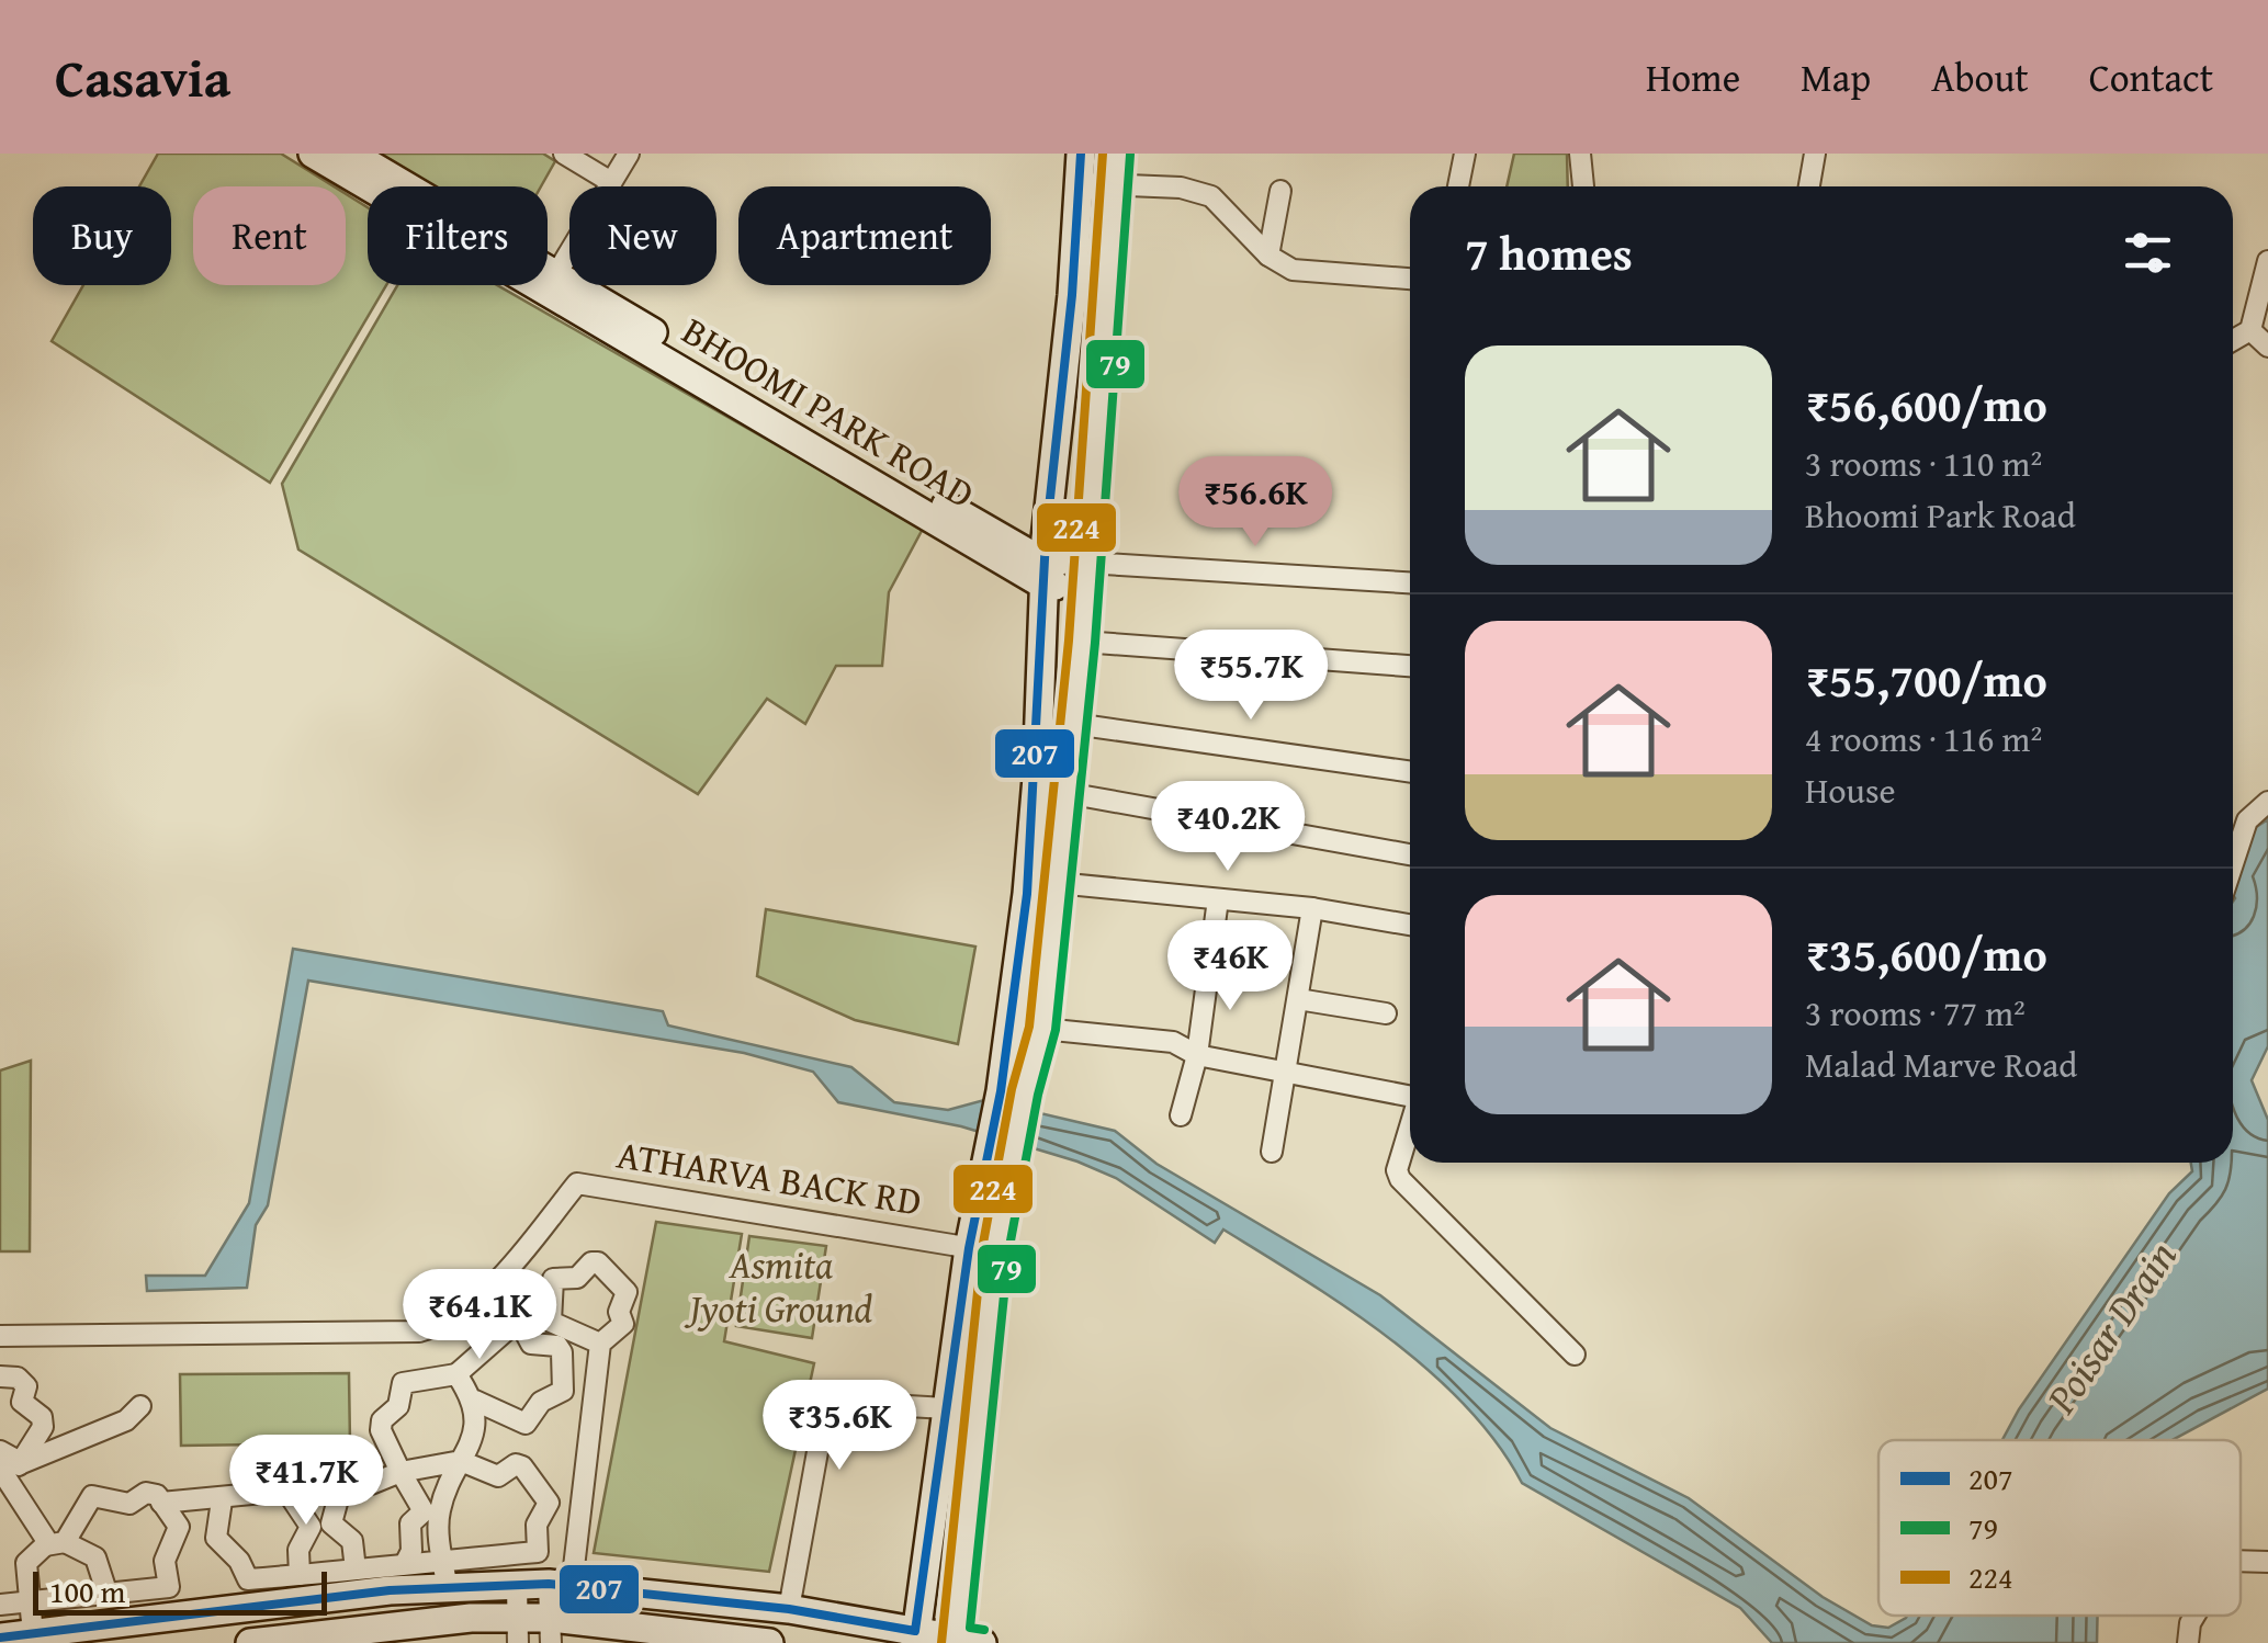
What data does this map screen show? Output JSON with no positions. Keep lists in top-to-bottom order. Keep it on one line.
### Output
{"streets":{"main road":["BHOOMI PARK ROAD"],"street":["ATHARVA BACK RD"]},"water":["Poisar Drain"],"parks":["Asmita Jyoti Ground"],"lines":["transit line 207","transit line 224","transit line 79"],"legend":["207","79","224"],"scale_bar":"100 m","page":{"header":"Casavia","nav":["Home","Map","About","Contact"],"chip":["Buy","Rent","Filters","New","Apartment"],"heading":"7 homes","list":[{"name":"₹56,600/mo","note":"3 rooms · 110 m² · Bhoomi Park Road"},{"name":"₹55,700/mo","note":"4 rooms · 116 m² · House"},{"name":"₹35,600/mo","note":"3 rooms · 77 m² · Malad Marve Road"}],"price":["₹56.6K","₹55.7K","₹40.2K","₹46K","₹64.1K","₹35.6K","₹41.7K"],"scale":"100 m"}}
